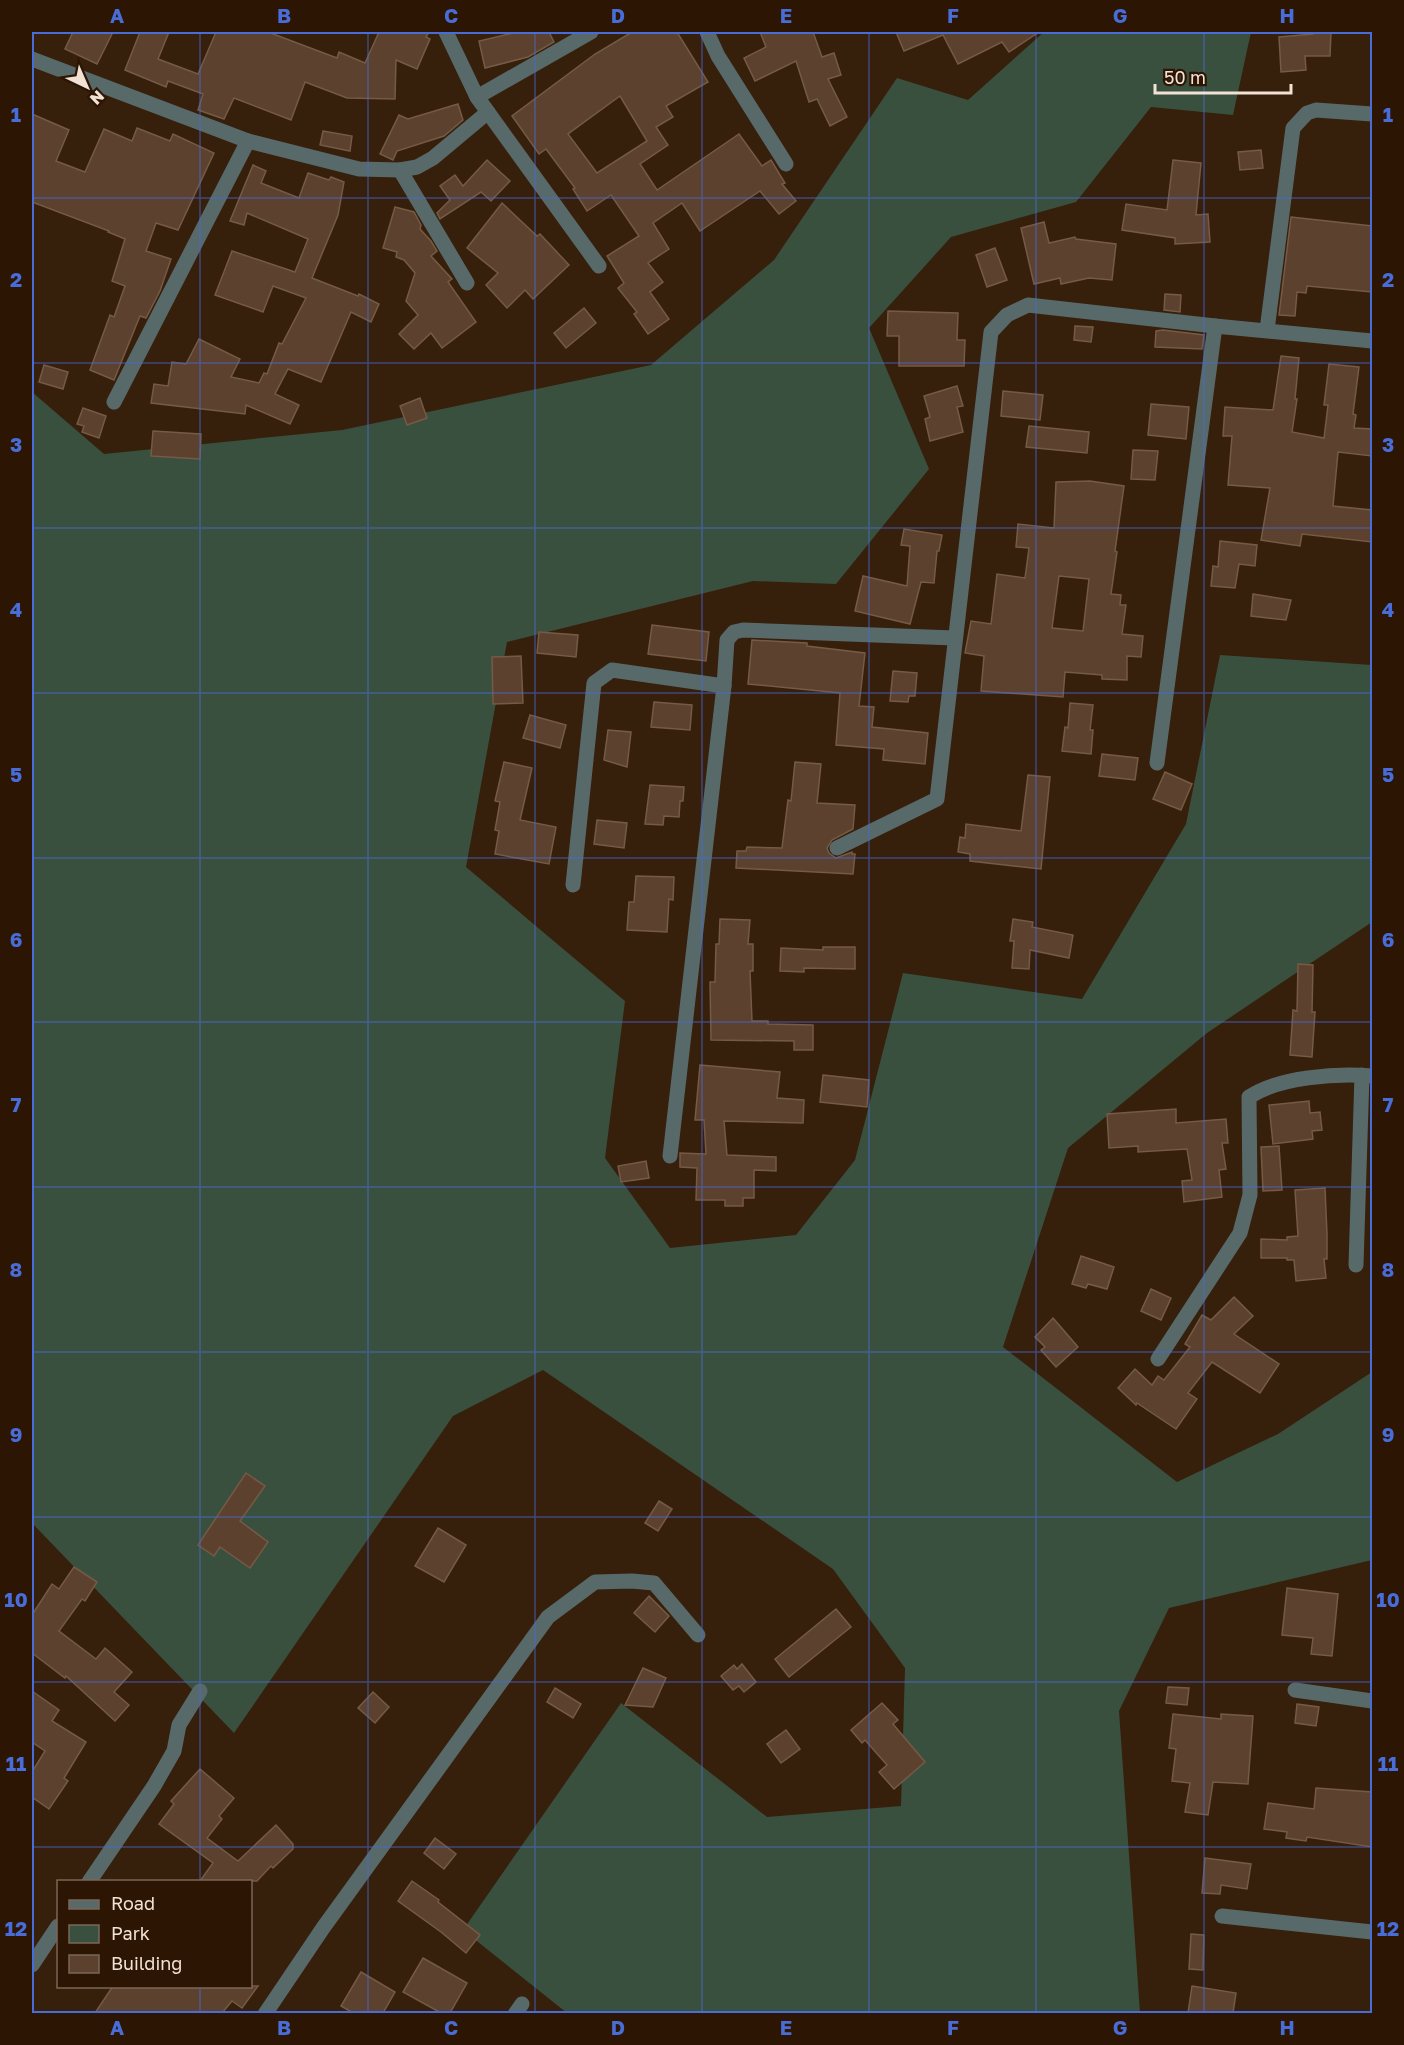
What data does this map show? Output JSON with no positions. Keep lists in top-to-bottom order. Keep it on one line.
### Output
{"legend":["Road","Park","Building"],"scale_bar":"50 m","north":"bottom right","grid":{"columns":["A","B","C","D","E","F","G","H"],"rows":["1","2","3","4","5","6","7","8","9","10","11","12"]}}
